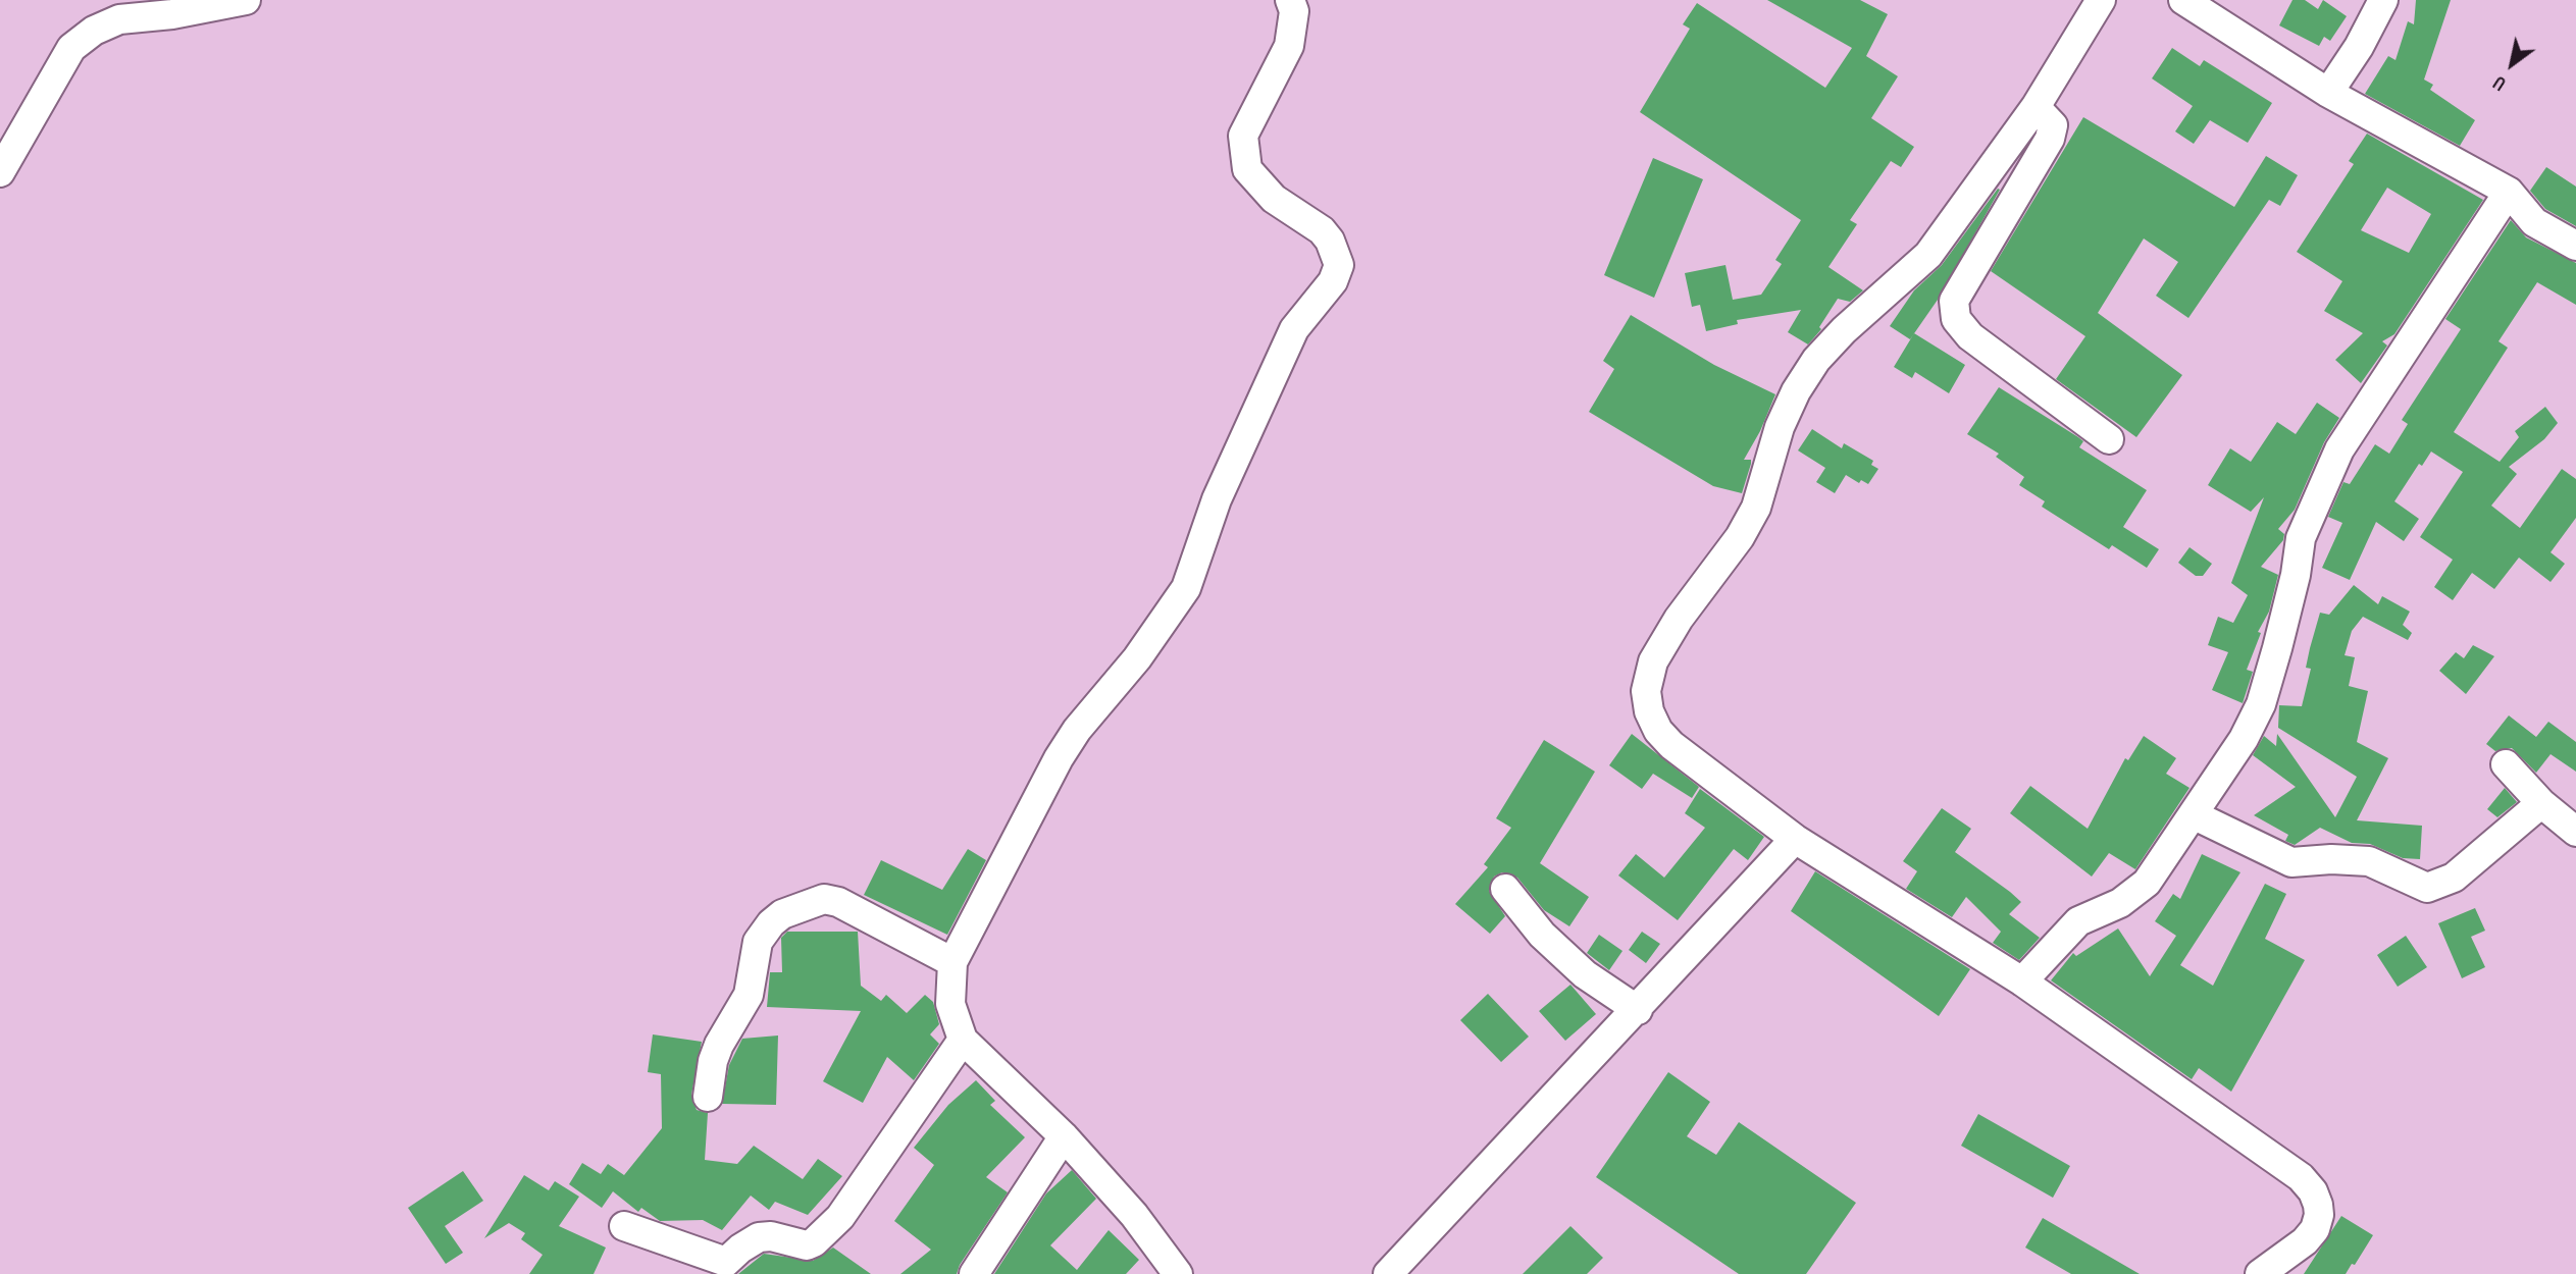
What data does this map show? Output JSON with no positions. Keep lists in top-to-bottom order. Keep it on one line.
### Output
{"north":"bottom left"}
